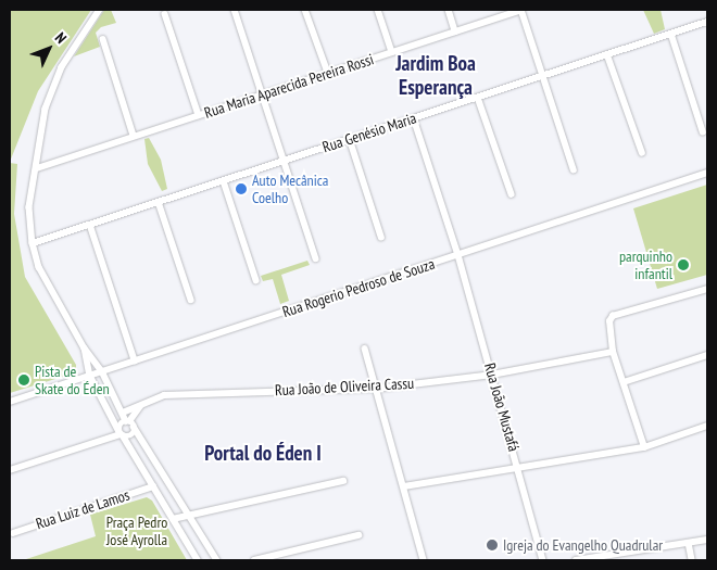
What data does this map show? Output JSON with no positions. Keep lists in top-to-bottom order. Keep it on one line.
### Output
{"streets":{"street":["Rua Maria Aparecida Pereira Rossi","Rua Genésio Maria","Rua Rogerio Pedroso de Souza","Rua João de Oliveira Cassu","Rua João Mustafá","Rua Luiz de Lamos"]},"crossings":[["Rua Genésio Maria","Rua João Mustafá"],["Rua Rogerio Pedroso de Souza","Rua João Mustafá"],["Rua João de Oliveira Cassu","Rua João Mustafá"]],"districts":["Jardim Boa Esperança","Portal do Éden I"],"parks":["Praça Pedro José Ayrolla"],"places":["Auto Mecânica Coelho","parquinho infantil","Pista de Skate do Éden","Igreja do Evangelho Quadrular"],"north":"top right"}
